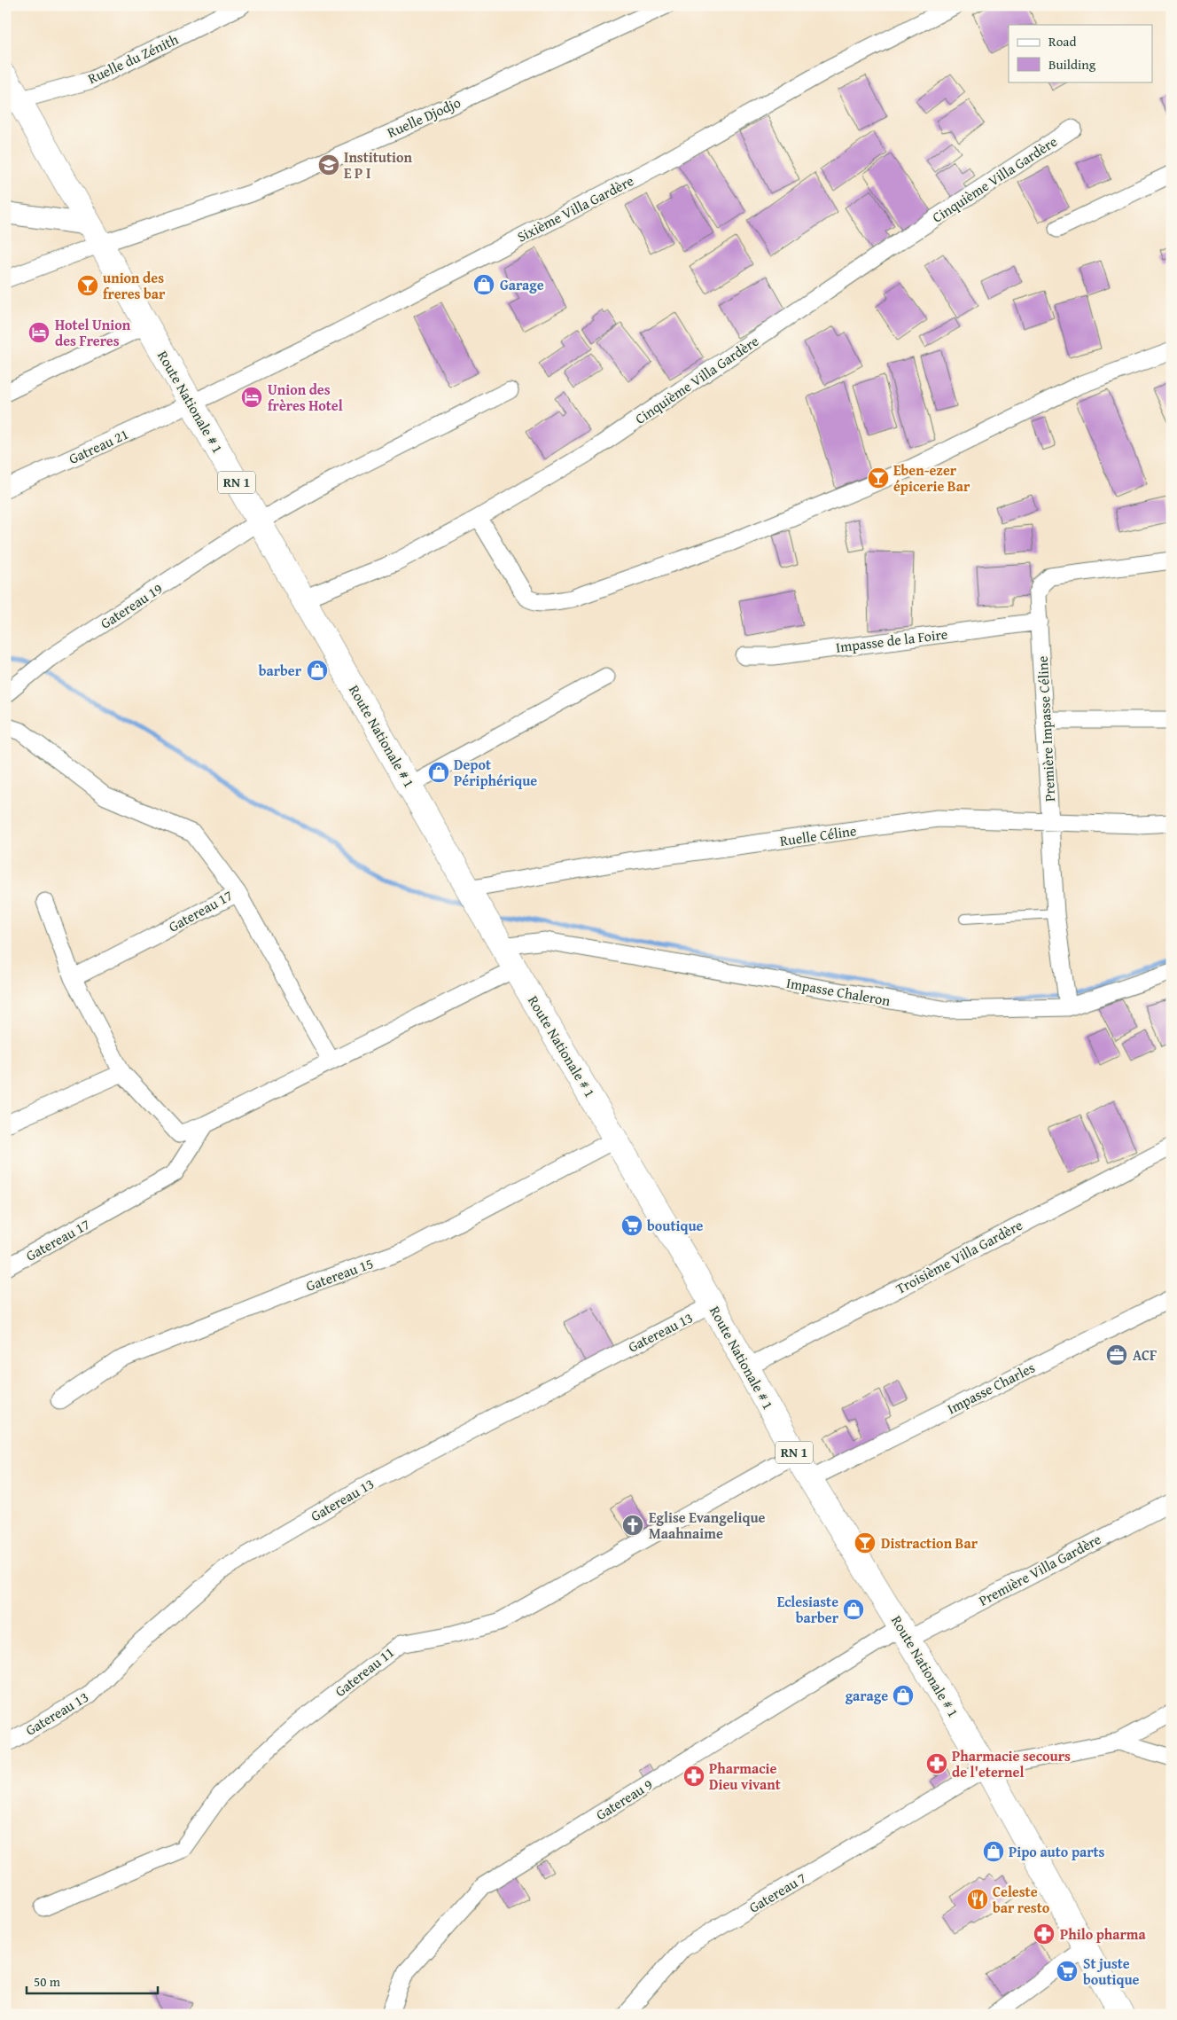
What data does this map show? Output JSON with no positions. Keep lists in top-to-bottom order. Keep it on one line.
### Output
{"streets":{"main road":["Route Nationale # 1","RN 1"],"street":["Ruelle du Zénith","Ruelle Djodjo","Cinquième Villa Gardère","Sixième Villa Gardère","Gatreau 21","Gatereau 19","Impasse de la Foire","Première Impasse Céline","Ruelle Céline","Gatereau 17","Impasse Chaleron","Troisième Villa Gardère","Gatereau 15","Gatereau 13","Impasse Charles","Première Villa Gardère","Gatereau 11","Gatereau 9","Gatereau 7"]},"crossings":[["Ruelle du Zénith","Route Nationale # 1"],["Ruelle Djodjo","Route Nationale # 1"],["Cinquième Villa Gardère","Route Nationale # 1"],["Sixième Villa Gardère","Route Nationale # 1"],["Sixième Villa Gardère","Gatreau 21"],["Route Nationale # 1","Gatreau 21"],["Route Nationale # 1","Gatereau 19"],["Route Nationale # 1","Ruelle Céline"],["Route Nationale # 1","Impasse Chaleron"],["Route Nationale # 1","Troisième Villa Gardère"],["Route Nationale # 1","Gatereau 15"],["Route Nationale # 1","Gatereau 13"],["Route Nationale # 1","Impasse Charles"],["Route Nationale # 1","Première Villa Gardère"],["Route Nationale # 1","Gatereau 11"],["Route Nationale # 1","Gatereau 9"],["Route Nationale # 1","Gatereau 7"],["Impasse de la Foire","Première Impasse Céline"],["Première Impasse Céline","Ruelle Céline"],["Première Impasse Céline","Impasse Chaleron"],["Première Villa Gardère","Gatereau 9"]],"places":{"school or university":["Institution E P I"],"shop":["Garage","barber","Depot Périphérique","Eclesiaste barber","garage","Pipo auto parts"],"bar":["union des freres bar","Eben-ezer épicerie Bar","Distraction Bar"],"hotel":["Hotel Union des Freres","Union des frères Hotel"],"supermarket":["boutique","St juste boutique"],"office":["ACF"],"church":["Eglise Evangelique Maahnaime"],"pharmacy":["Pharmacie secours de l'eternel","Pharmacie Dieu vivant","Philo pharma"],"restaurant":["Celeste bar resto"]},"legend":["Road","Building"],"scale_bar":"50 m"}
